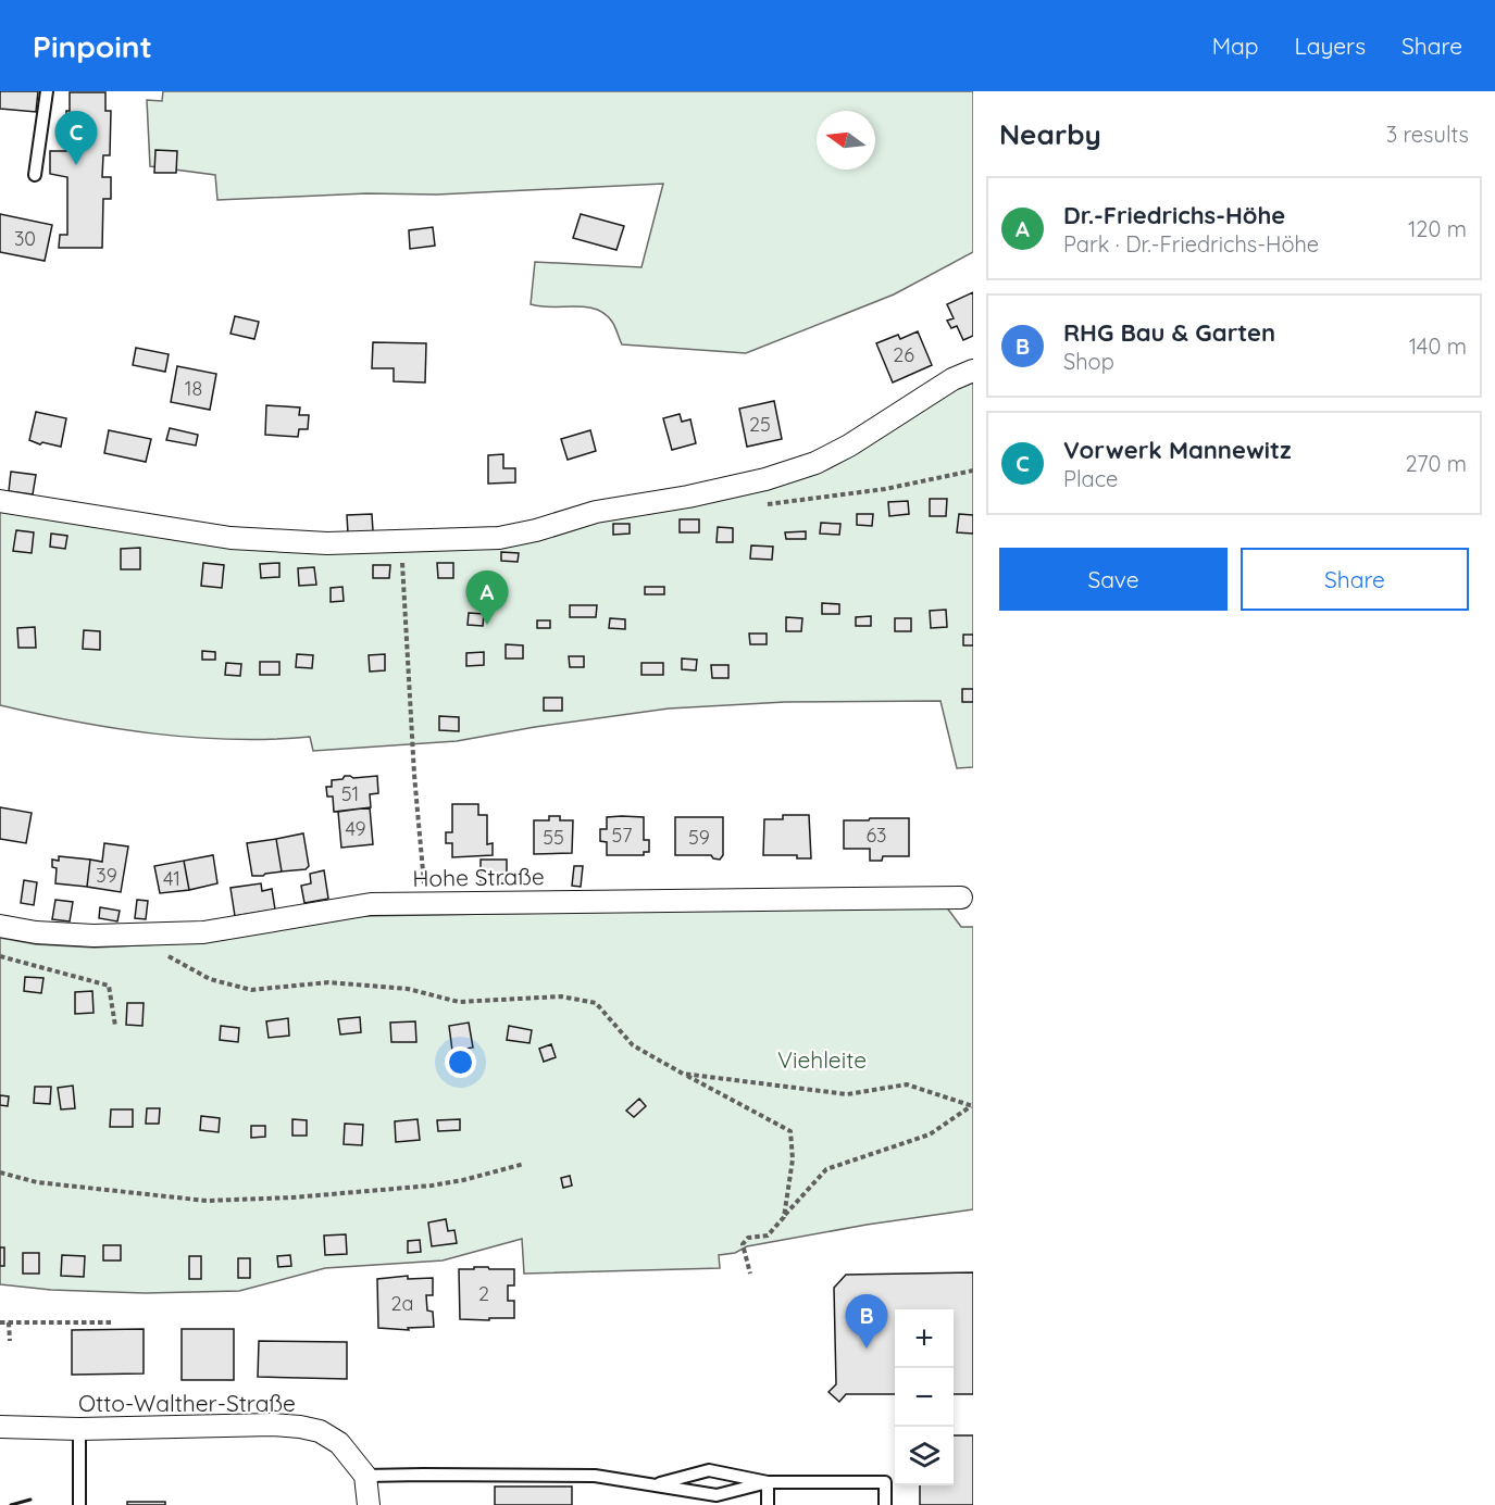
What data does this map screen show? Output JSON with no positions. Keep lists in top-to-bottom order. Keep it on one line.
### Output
{"streets":{"street":["Hohe Straße","Otto-Walther-Straße"]},"parks":["Viehleite"],"house_numbers":["30","26","18","25","51","49","57","63","55","59","39","41","2","2a"],"north":"left","page":{"header":"Pinpoint","nav":["Map","Layers","Share"],"heading":["Nearby","3 results"],"pins":["C","A","B"],"list":[{"mark":"A","name":"Dr.-Friedrichs-Höhe","note":"Park · Dr.-Friedrichs-Höhe","value":"120 m"},{"mark":"B","name":"RHG Bau & Garten","note":"Shop","value":"140 m"},{"mark":"C","name":"Vorwerk Mannewitz","note":"Place","value":"270 m"}],"buttons":["Save","Share"],"map_buttons":["+","−"]}}
